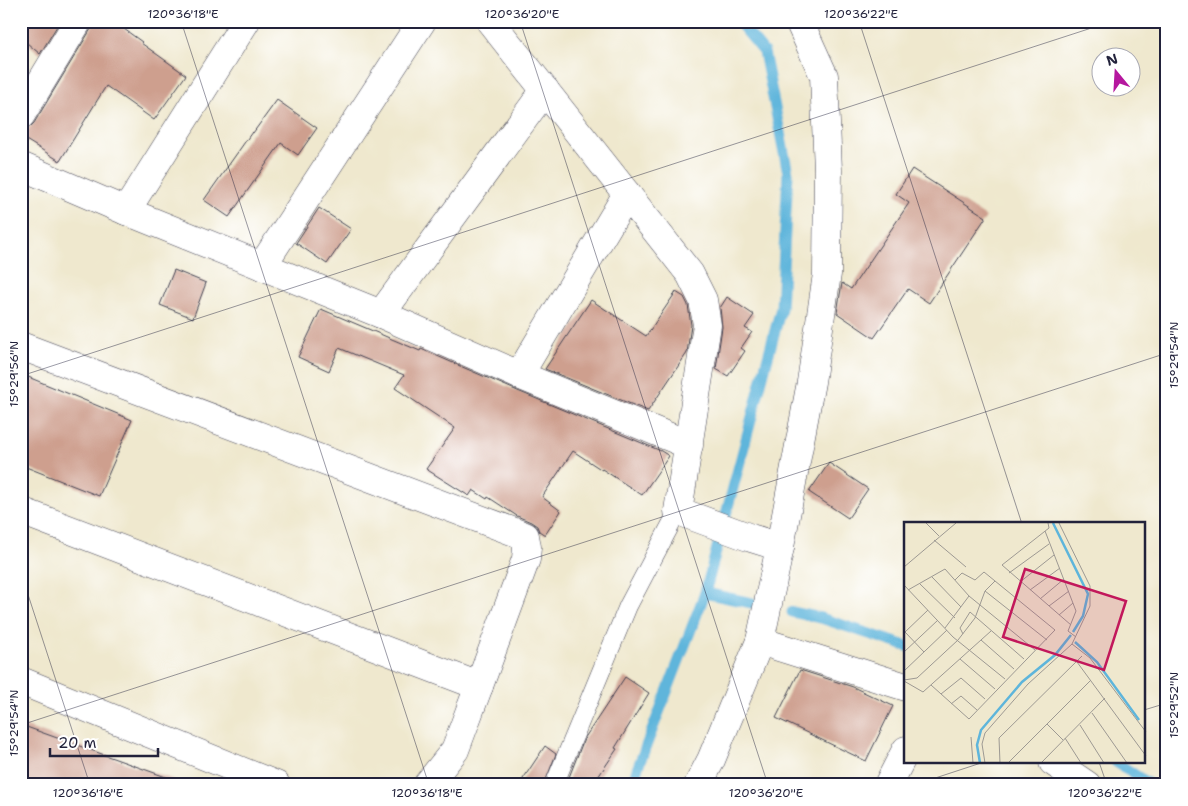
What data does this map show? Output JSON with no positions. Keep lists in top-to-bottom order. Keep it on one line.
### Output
{"scale_bar":"20 m","north":"top","coordinates":["120°36'18\"E","120°36'20\"E","120°36'22\"E","15°29'54\"N","15°29'56\"N","15°29'52\"N","120°36'16\"E"]}
